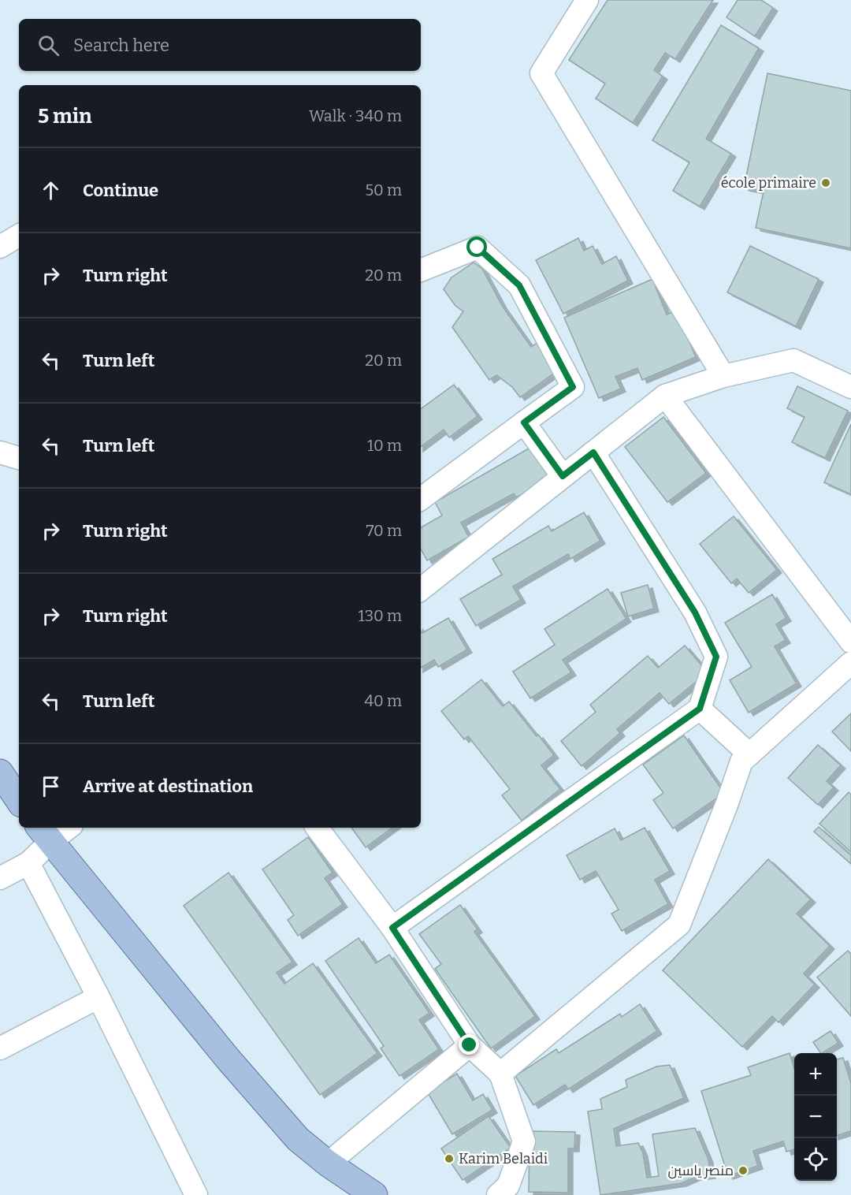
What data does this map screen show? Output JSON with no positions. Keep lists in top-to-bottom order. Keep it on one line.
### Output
{"places":["école primaire","Karim Belaidi","منصر ياسين"],"page":{"search":"Search here","heading":["5 min","Walk · 340 m"],"list":[["Continue","50 m"],["Turn right","20 m"],["Turn left","20 m"],["Turn left","10 m"],["Turn right","70 m"],["Turn right","130 m"],["Turn left","40 m"],"Arrive at destination"],"map_buttons":["+","−"]}}
